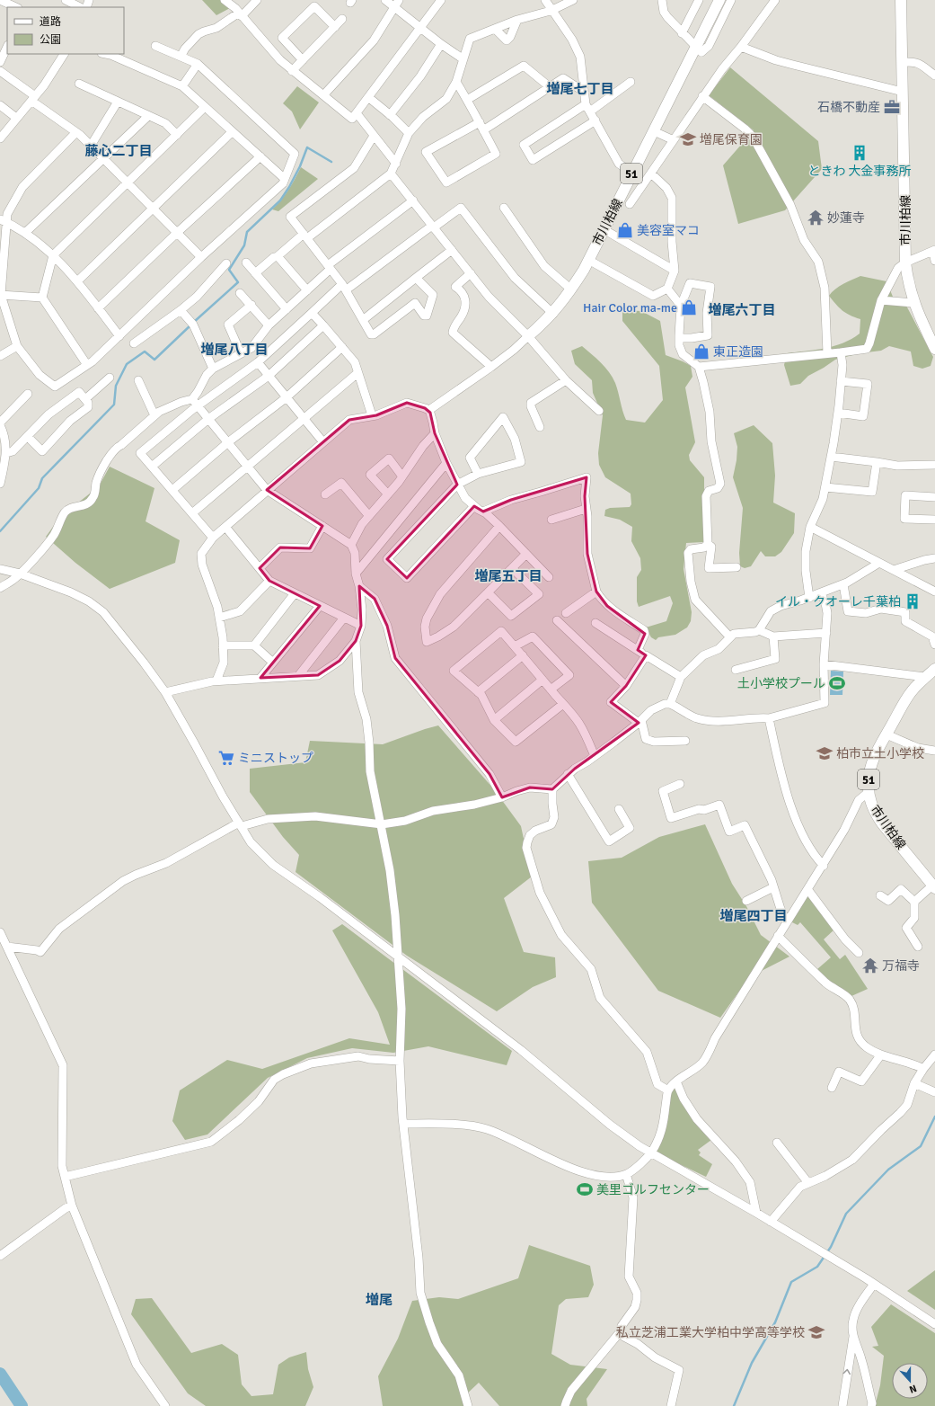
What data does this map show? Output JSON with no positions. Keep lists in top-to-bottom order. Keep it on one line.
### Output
{"streets":{"main road":["51","市川柏線"]},"districts":["増尾七丁目","藤心二丁目","増尾六丁目","増尾八丁目","増尾五丁目","増尾四丁目","増尾"],"places":{"office":["石橋不動産"],"school or university":["増尾保育園","柏市立土小学校","私立芝浦工業大学柏中学高等学校"],"building":["ときわ 大金事務所","イル・クオーレ千葉柏"],"temple":["妙蓮寺","万福寺"],"shop":["美容室マコ","Hair Color ma-me","東正造園"],"sports":["土小学校プール","美里ゴルフセンター"],"supermarket":["ミニストップ"]},"legend":["道路","公園"],"north":"bottom"}
